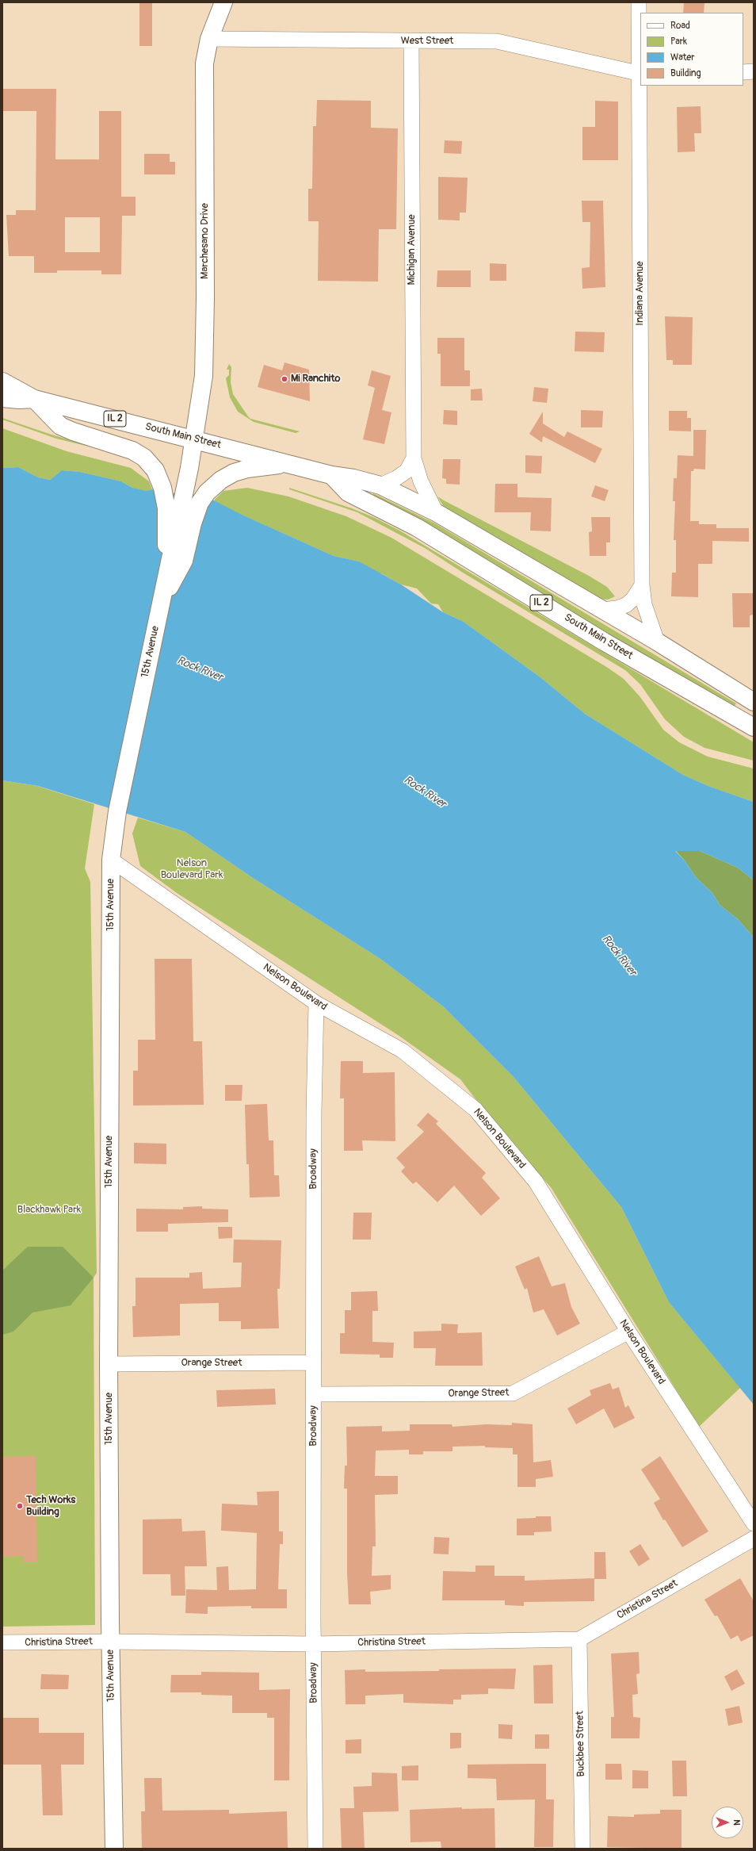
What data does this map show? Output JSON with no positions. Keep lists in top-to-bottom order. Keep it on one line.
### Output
{"streets":{"main road":["Marchesano Drive","IL 2","South Main Street","15th Avenue"],"street":["West Street","Michigan Avenue","Indiana Avenue","Nelson Boulevard","Broadway","Orange Street","Christina Street","Buckbee Street"]},"crossings":[["West Street","Marchesano Drive"],["West Street","Michigan Avenue"],["West Street","Indiana Avenue"],["Marchesano Drive","South Main Street"],["Marchesano Drive","15th Avenue"],["Michigan Avenue","South Main Street"],["Indiana Avenue","South Main Street"],["15th Avenue","Nelson Boulevard"],["15th Avenue","Orange Street"],["15th Avenue","Christina Street"],["Nelson Boulevard","Broadway"],["Nelson Boulevard","Orange Street"],["Broadway","Orange Street"],["Broadway","Christina Street"],["Christina Street","Buckbee Street"]],"water":["Rock River"],"parks":["Nelson Boulevard Park","Blackhawk Park"],"places":["Mi Ranchito","Tech Works Building"],"legend":["Road","Park","Water","Building"],"north":"right"}
